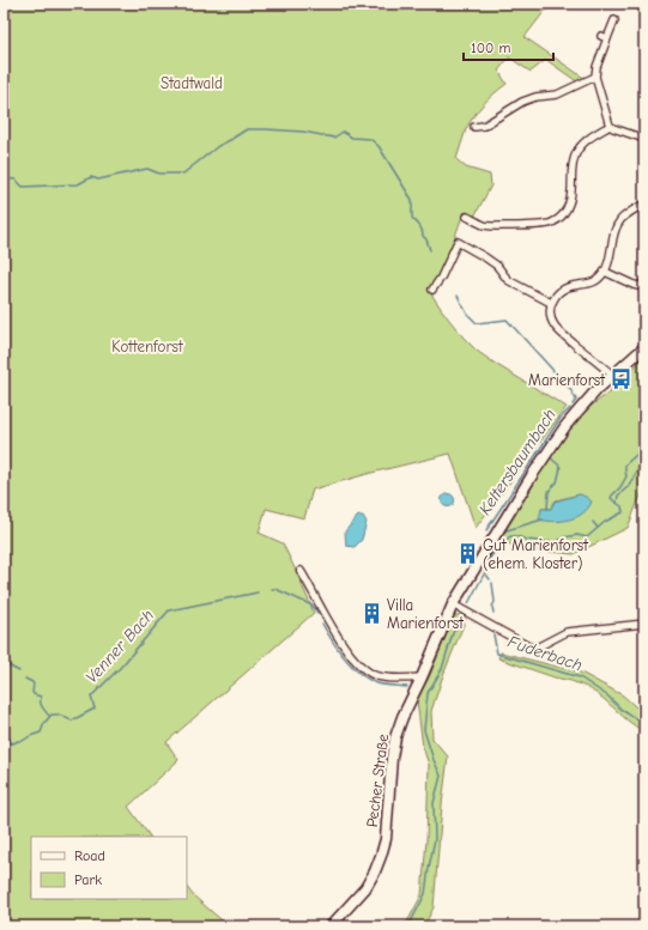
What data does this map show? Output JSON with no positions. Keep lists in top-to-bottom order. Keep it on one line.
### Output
{"streets":{"main road":["Pecher Straße"]},"water":["Keltersbaumbach","Venner Bach","Fuderbach"],"parks":["Stadtwald","Kottenforst"],"places":{"bus stop":["Marienforst"],"building":["Gut Marienforst (ehem. Kloster)","Villa Marienforst"]},"legend":["Road","Park"],"scale_bar":"100 m"}
